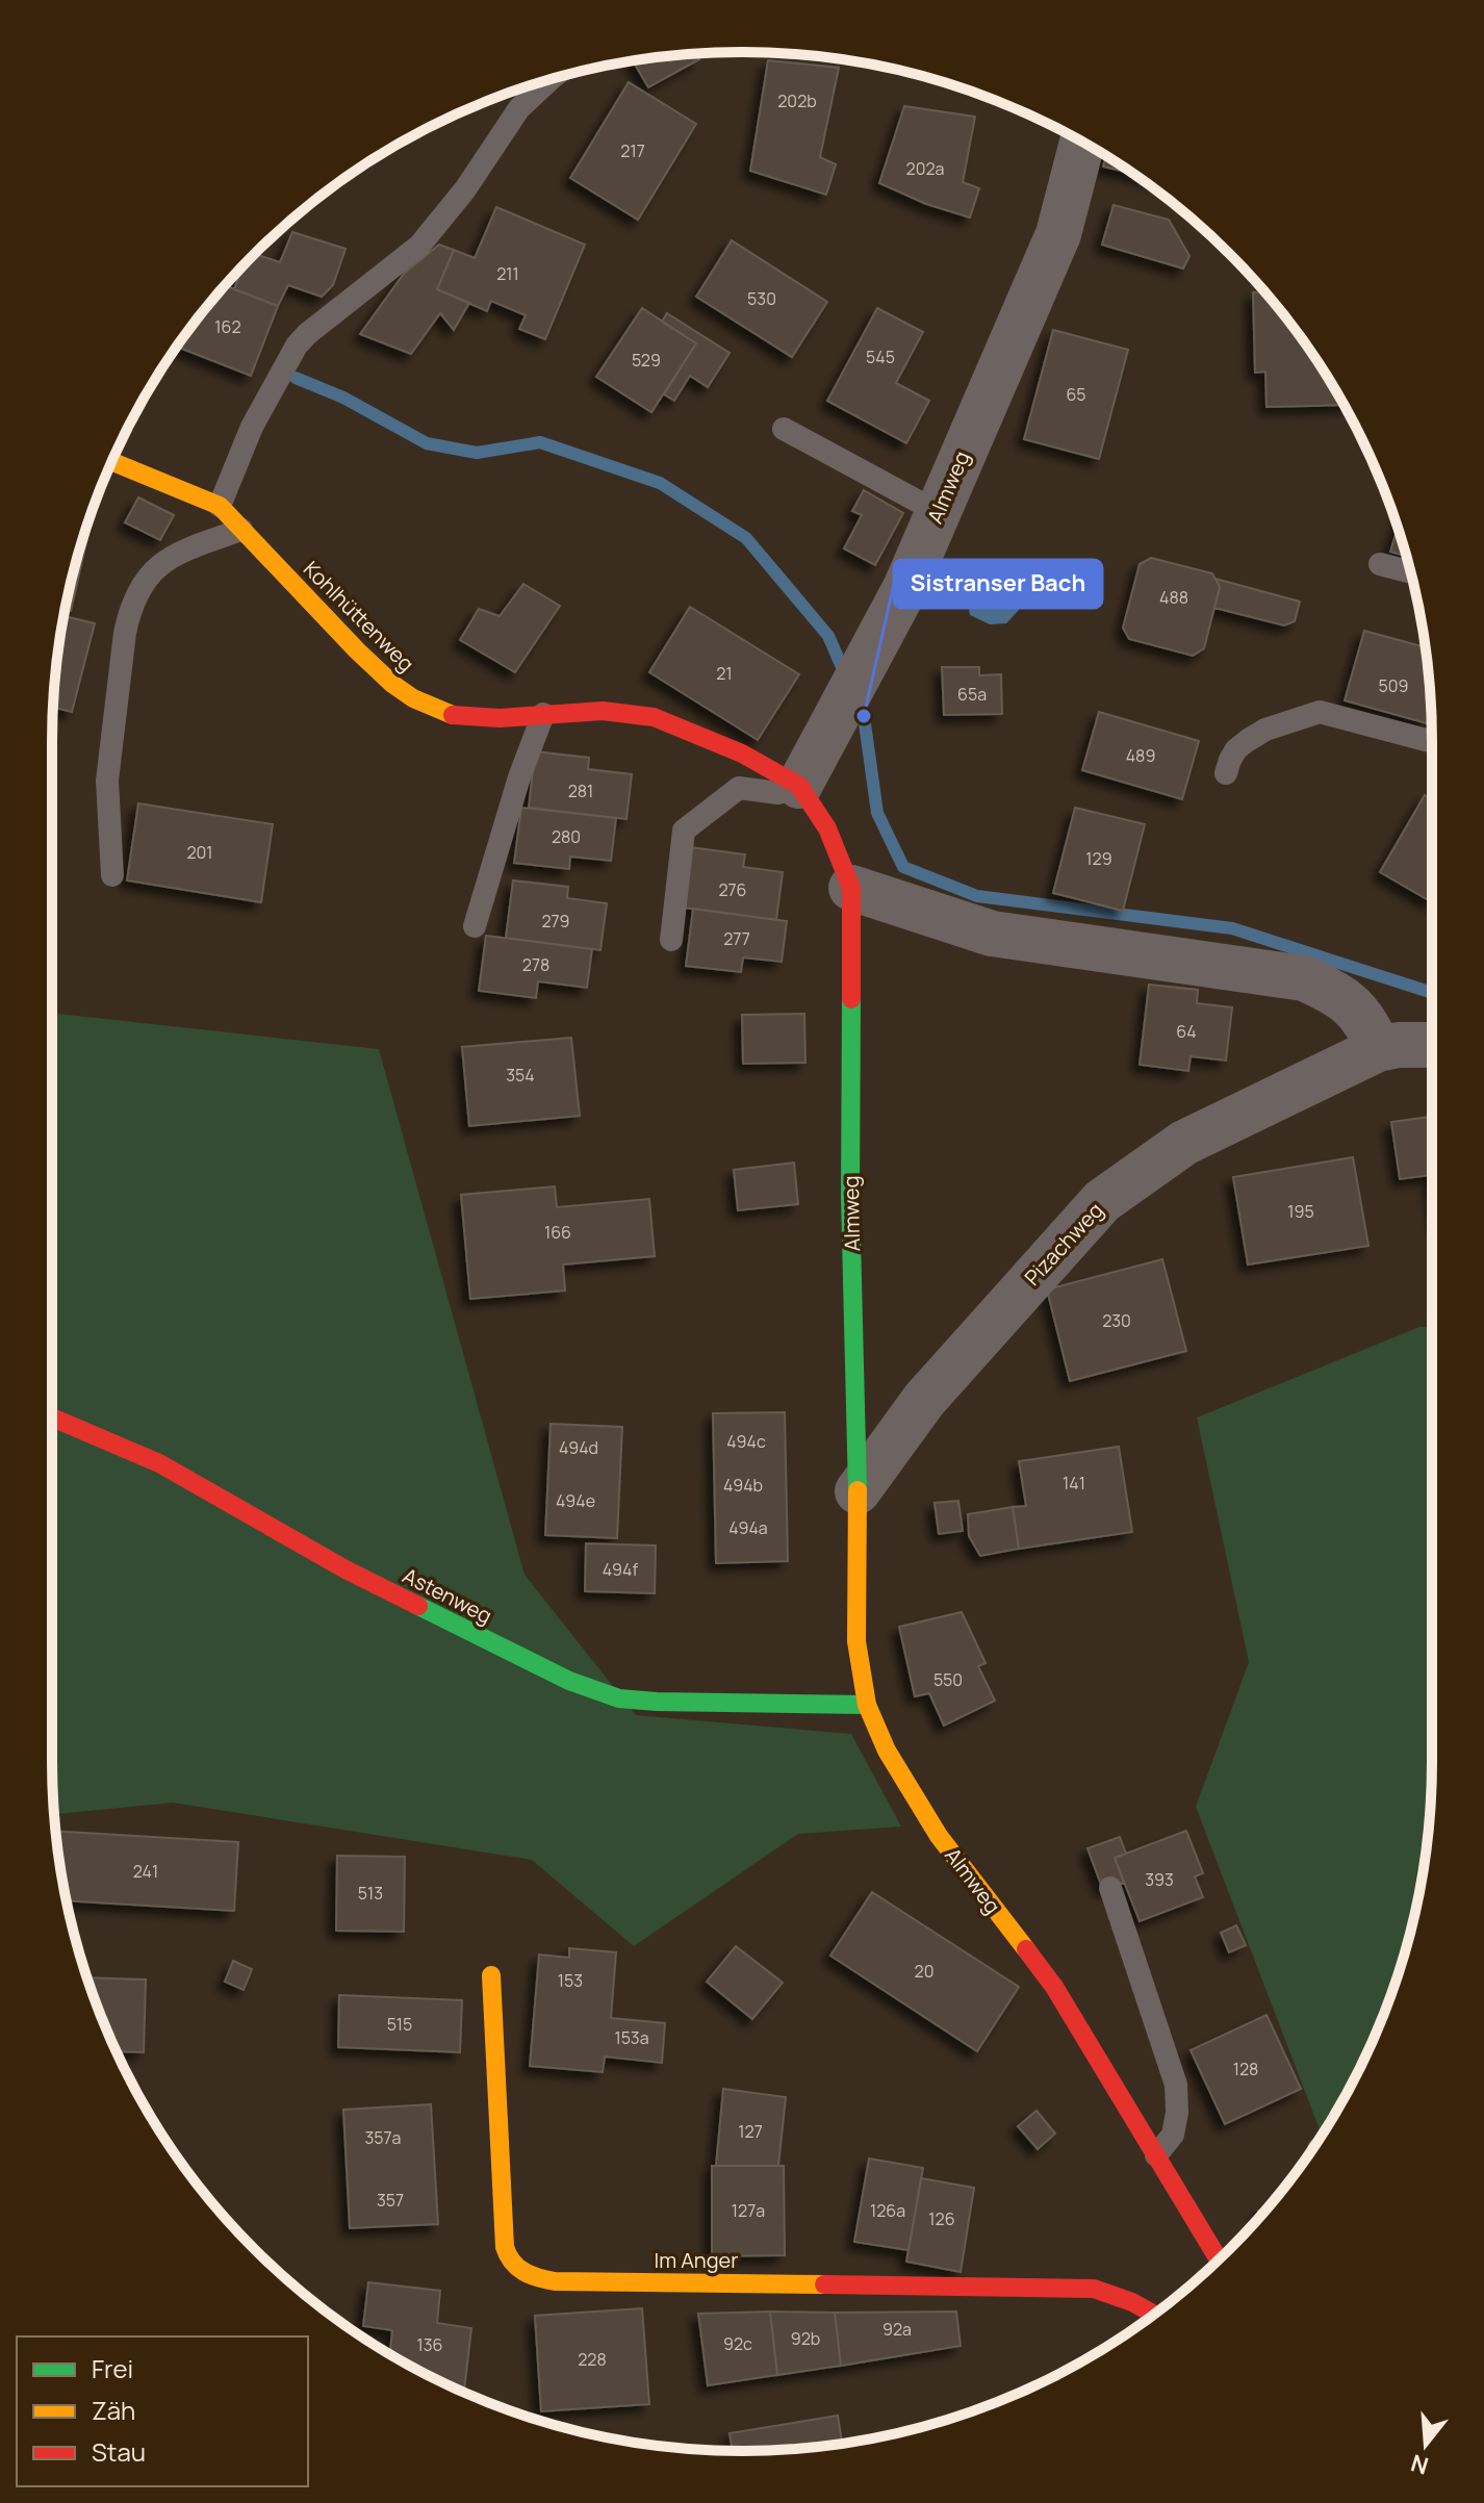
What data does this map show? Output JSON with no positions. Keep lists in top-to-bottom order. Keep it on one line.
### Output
{"streets":{"street":["Almweg","Kohlhüttenweg","Pizachweg","Astenweg","Im Anger"]},"crossings":[["Almweg","Kohlhüttenweg"],["Almweg","Pizachweg"],["Almweg","Astenweg"]],"places":["Sistranser Bach"],"house_numbers":["202b","217","202a","211","530","162","545","529","65","488","21","509","65a","489","281","280","201","129","276","279","277","278","64","354","195","166","230","494c","494d","141","494b","494e","494a","494f","550","241","393","513","20","153","515","153a","128","127","357a","357","127a","126a","126","92a","92b","92c","136","228"],"legend":["Frei","Zäh","Stau"],"north":"bottom"}
